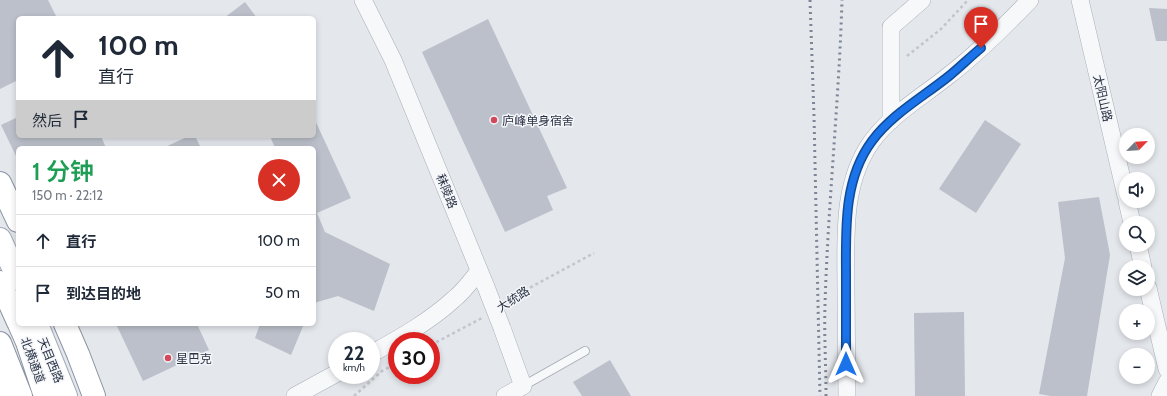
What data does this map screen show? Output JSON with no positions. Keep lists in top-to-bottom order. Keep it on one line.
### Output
{"streets":{"main road":["北横通道","天目西路"],"street":["太阳山路","秣陵路"],"path":["大统路"]},"places":["庐峰单身宿舍","星巴克"],"north":"top right","page":{"turn":["100 m","直行"],"then":"然后","map_buttons":["+","−"],"heading":["1 分钟","150 m · 22:12"],"list":[{"name":"直行","value":"100 m"},{"name":"到达目的地","value":"50 m"}],"speed":"22 km/h","limit":"30"}}
